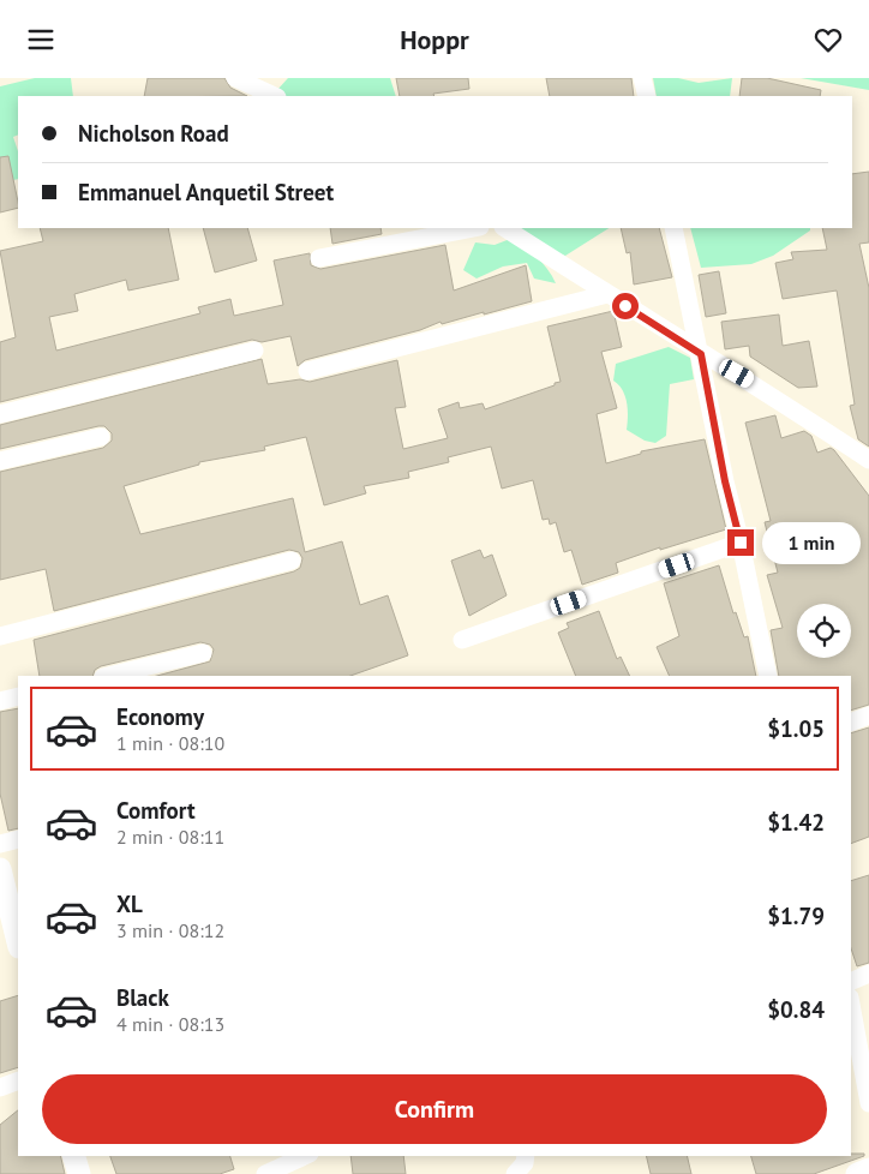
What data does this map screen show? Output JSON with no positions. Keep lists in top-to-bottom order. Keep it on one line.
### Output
{"page":{"header":"Hoppr","banner":["Nicholson Road","Emmanuel Anquetil Street"],"bubble":"1 min","list":[{"name":"Economy","note":"1 min · 08:10","value":"$1.05"},{"name":"Comfort","note":"2 min · 08:11","value":"$1.42"},{"name":"XL","note":"3 min · 08:12","value":"$1.79"},{"name":"Black","note":"4 min · 08:13","value":"$0.84"}],"buttons":"Confirm"}}
